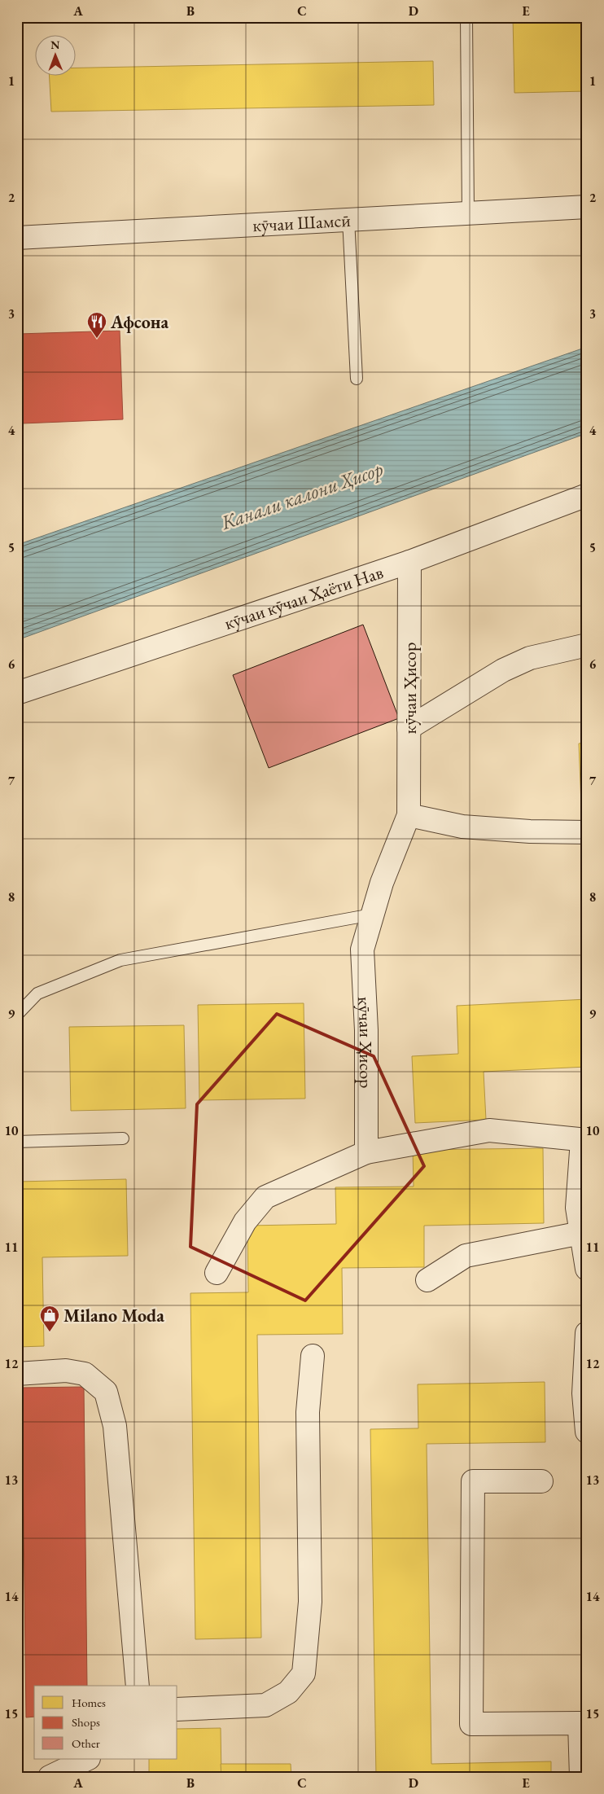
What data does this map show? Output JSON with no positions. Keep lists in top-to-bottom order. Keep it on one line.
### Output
{"streets":{"street":["кӯчаи Шамсӣ","кӯчаи кӯчаи Ҳаёти Нав","кӯчаи Ҳисор"]},"crossings":[["кӯчаи кӯчаи Ҳаёти Нав","кӯчаи Ҳисор"]],"water":["Канали калони Ҳисор"],"places":{"restaurant":["Афсона"],"shop":["Milano Moda"]},"legend":["Homes","Shops","Other"],"north":"top","grid":{"columns":["A","B","C","D","E"],"rows":["1","2","3","4","5","6","7","8","9","10","11","12","13","14","15"]}}
